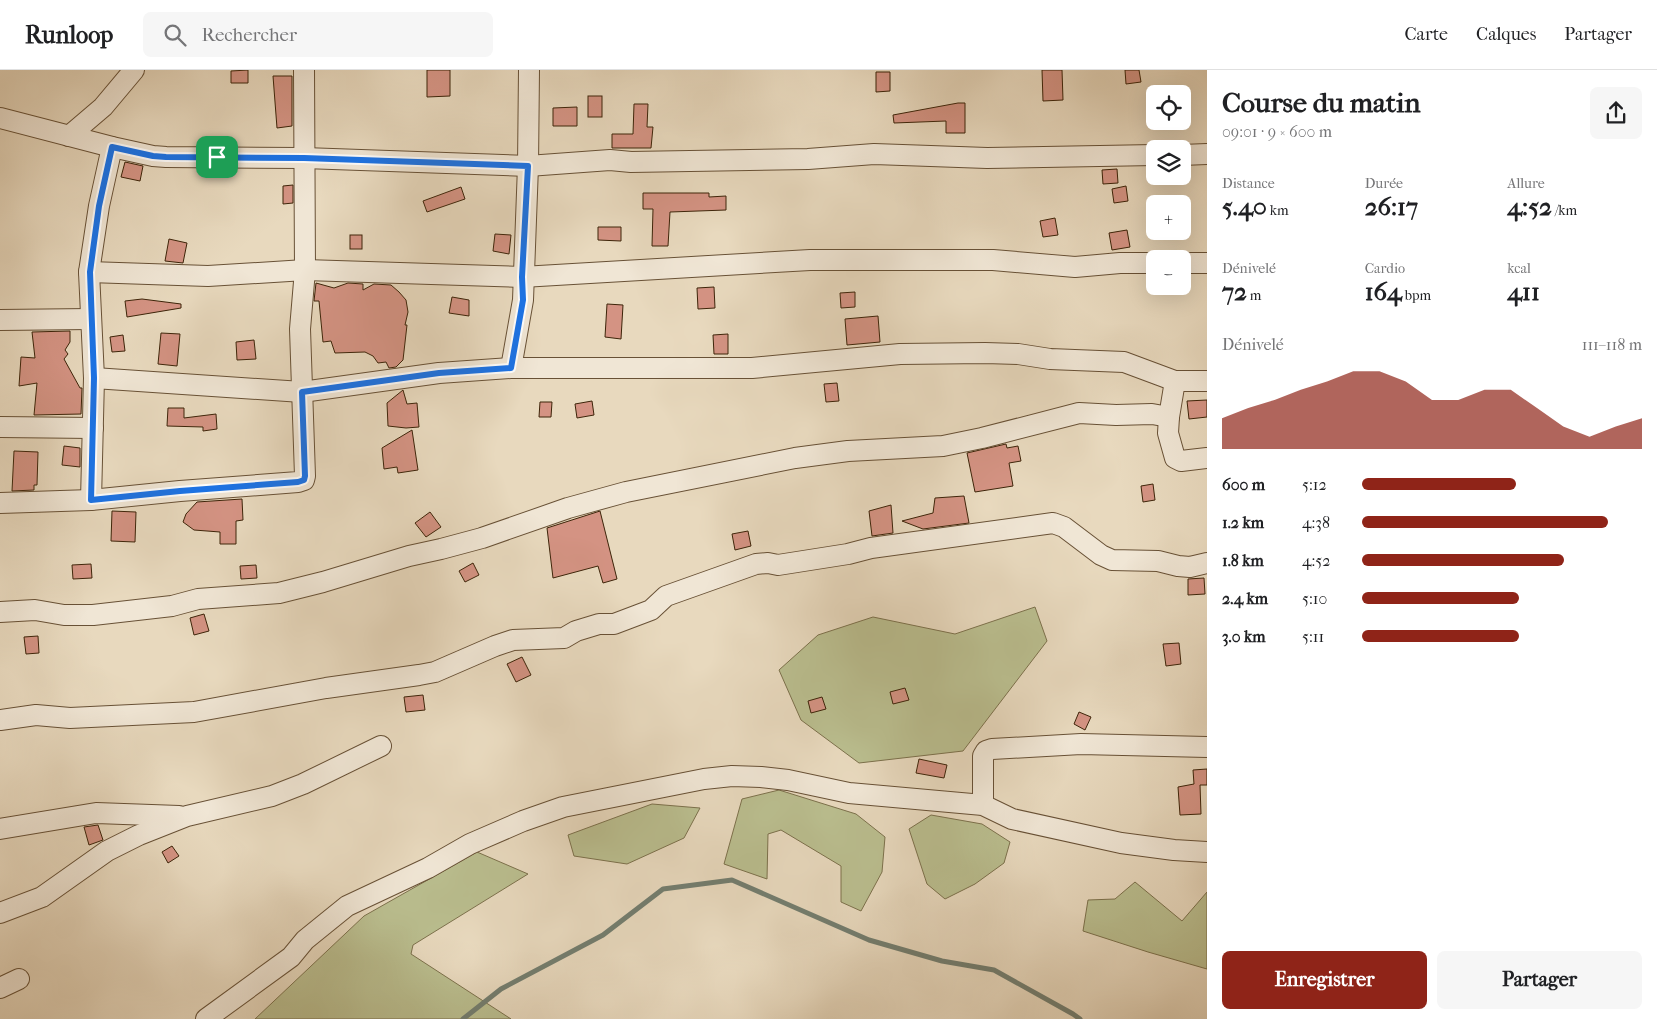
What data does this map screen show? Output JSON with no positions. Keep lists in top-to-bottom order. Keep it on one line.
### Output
{"page":{"header":"Runloop","search":"Rechercher","nav":["Carte","Calques","Partager"],"heading":["Course du matin","09:01 · 9 × 600 m"],"map_buttons":["+","−"],"stats":[["Distance","5.40 km"],["Durée","26:17"],["Allure","4:52 /km"],["Dénivelé","72 m"],["Cardio","164 bpm"],["kcal","411"]],"chart":["Dénivelé","111–118 m"],"list":[{"name":"600 m","note":"5:12"},{"name":"1.2 km","note":"4:38"},{"name":"1.8 km","note":"4:52"},{"name":"2.4 km","note":"5:10"},{"name":"3.0 km","note":"5:11"}],"buttons":["Enregistrer","Partager"]}}
